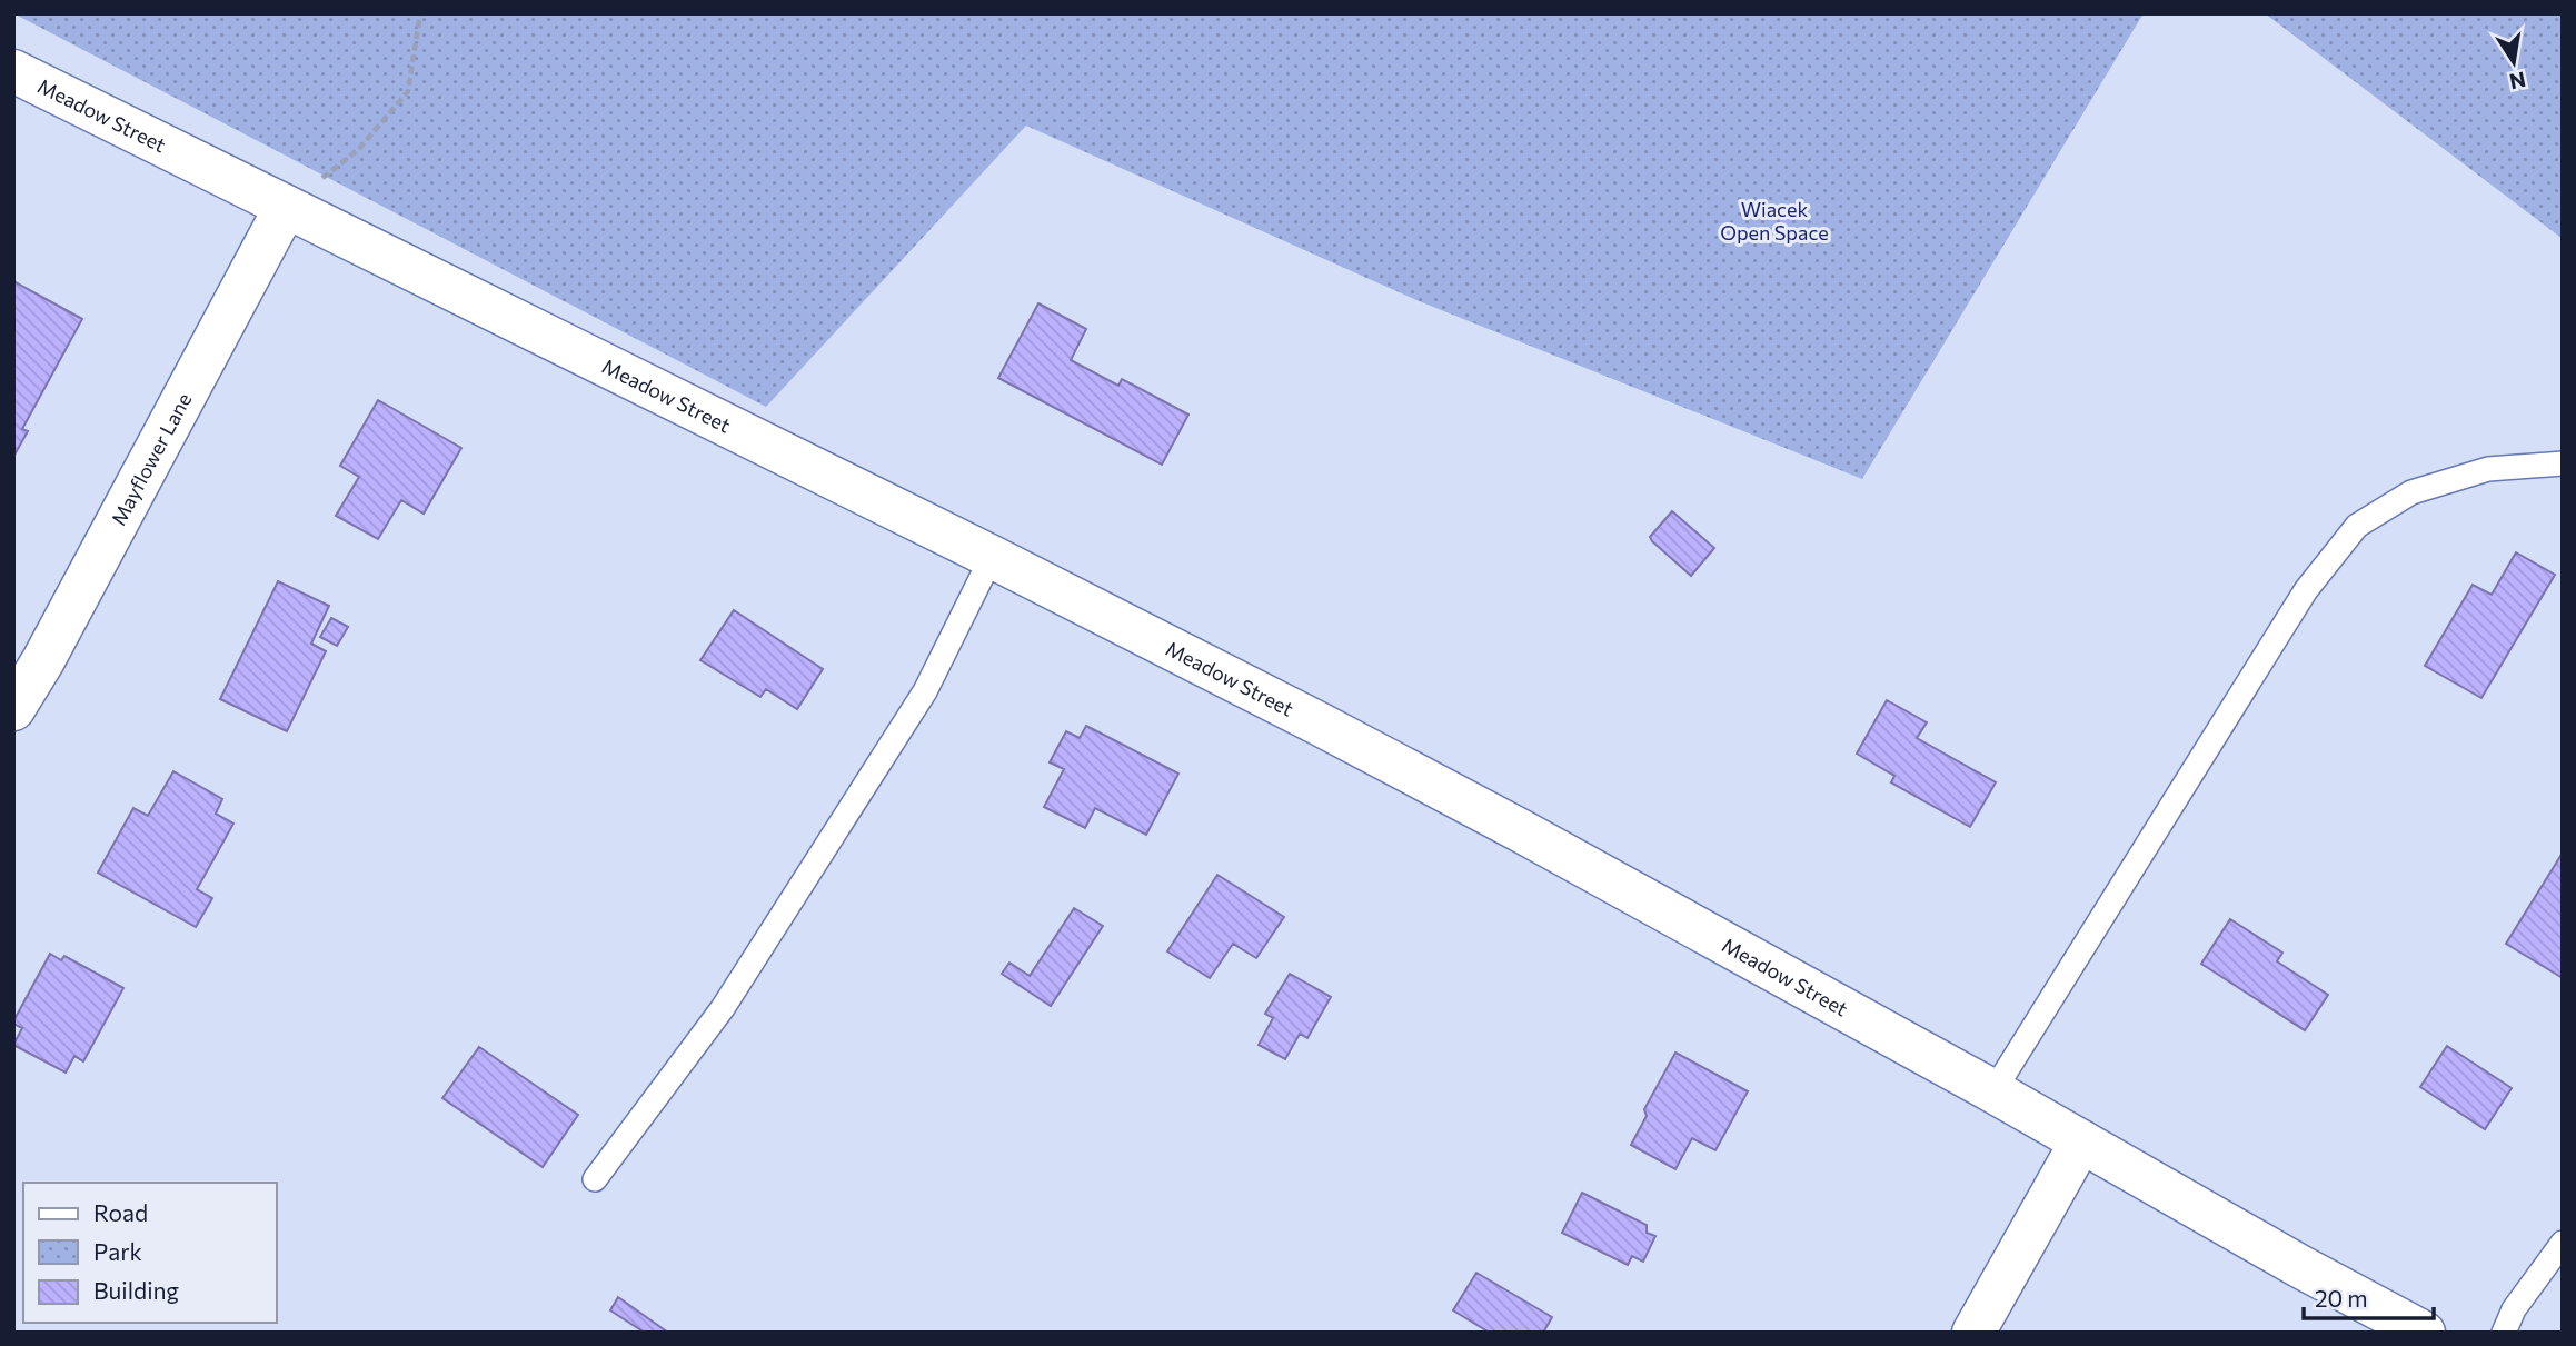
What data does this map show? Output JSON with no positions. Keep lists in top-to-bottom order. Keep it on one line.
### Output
{"streets":{"street":["Meadow Street","Mayflower Lane"]},"crossings":[["Meadow Street","Mayflower Lane"]],"parks":["Wiacek Open Space"],"legend":["Road","Park","Building"],"scale_bar":"20 m","north":"bottom"}
